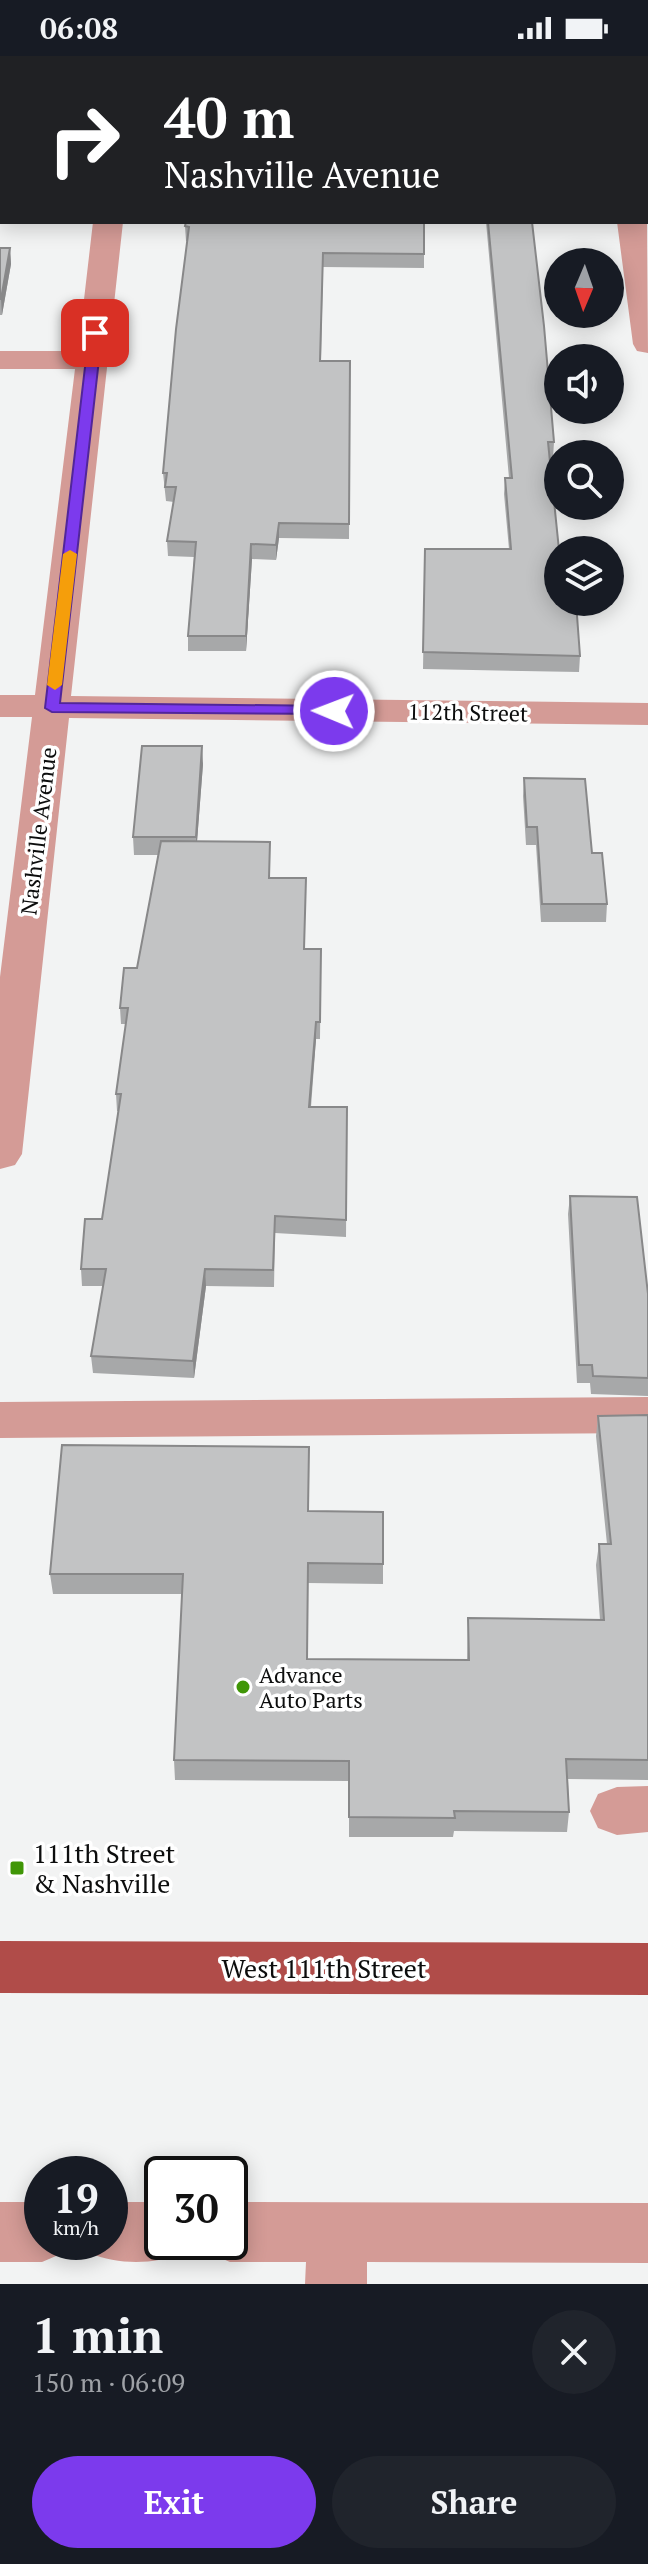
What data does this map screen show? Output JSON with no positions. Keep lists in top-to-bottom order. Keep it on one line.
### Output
{"streets":{"main road":["West 111th Street"],"street":["112th Street","Nashville Avenue"]},"crossings":[["112th Street","Nashville Avenue"]],"places":{"other":["Advance Auto Parts"],"transit":["111th Street & Nashville"]},"north":"bottom","page":{"status":"06:08","turn":["40 m","Nashville Avenue"],"speed":"19 km/h","limit":"30","heading":["1 min","150 m · 06:09"],"buttons":["Exit","Share"]}}
